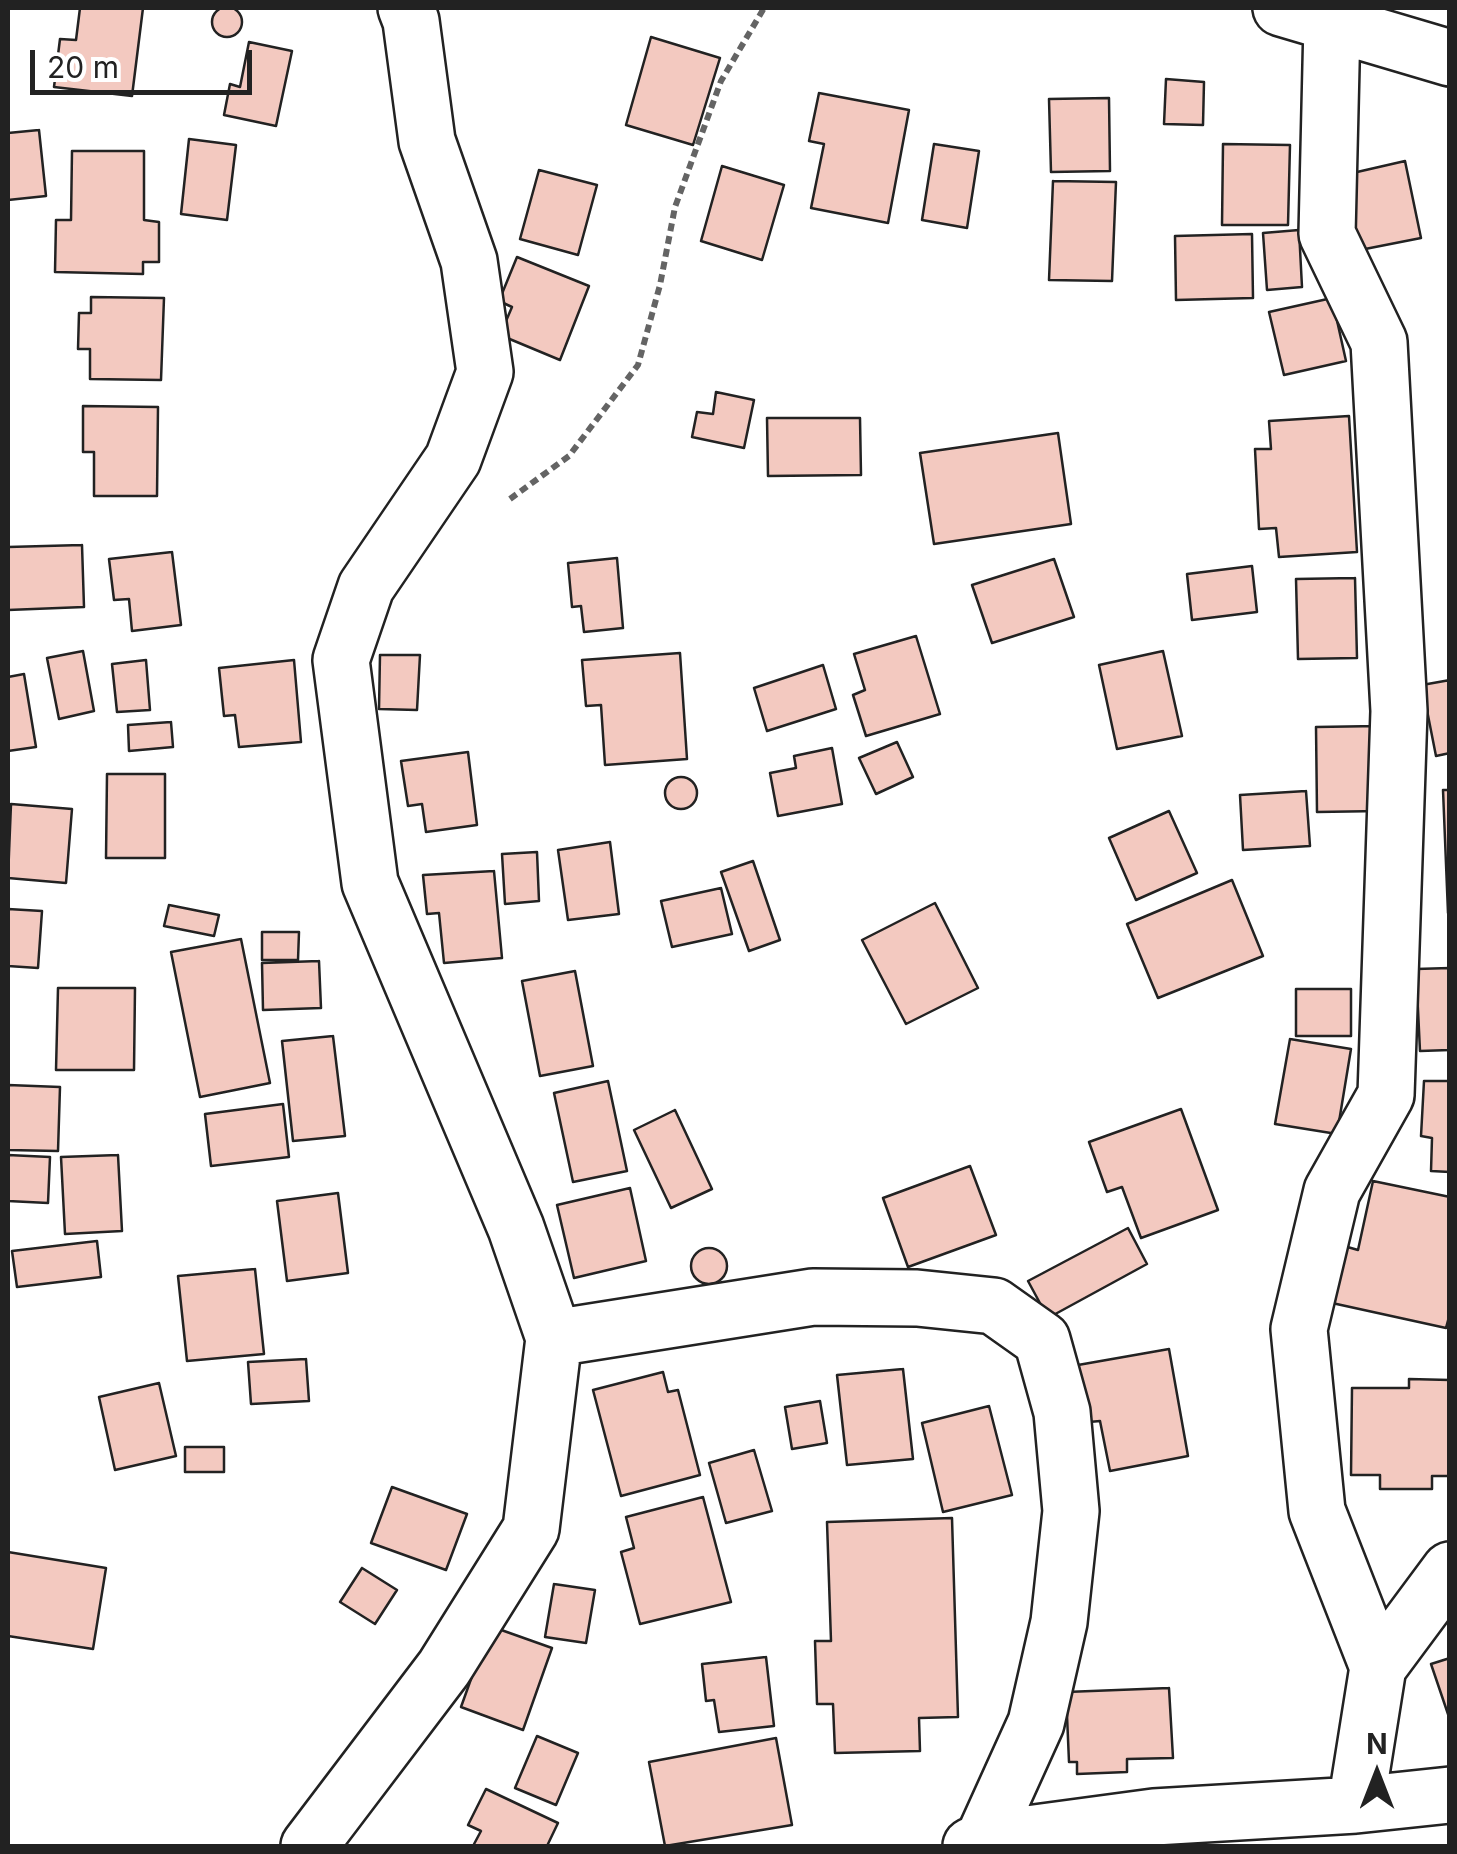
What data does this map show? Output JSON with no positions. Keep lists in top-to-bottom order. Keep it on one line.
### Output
{"scale_bar":"20 m","north":"top"}
